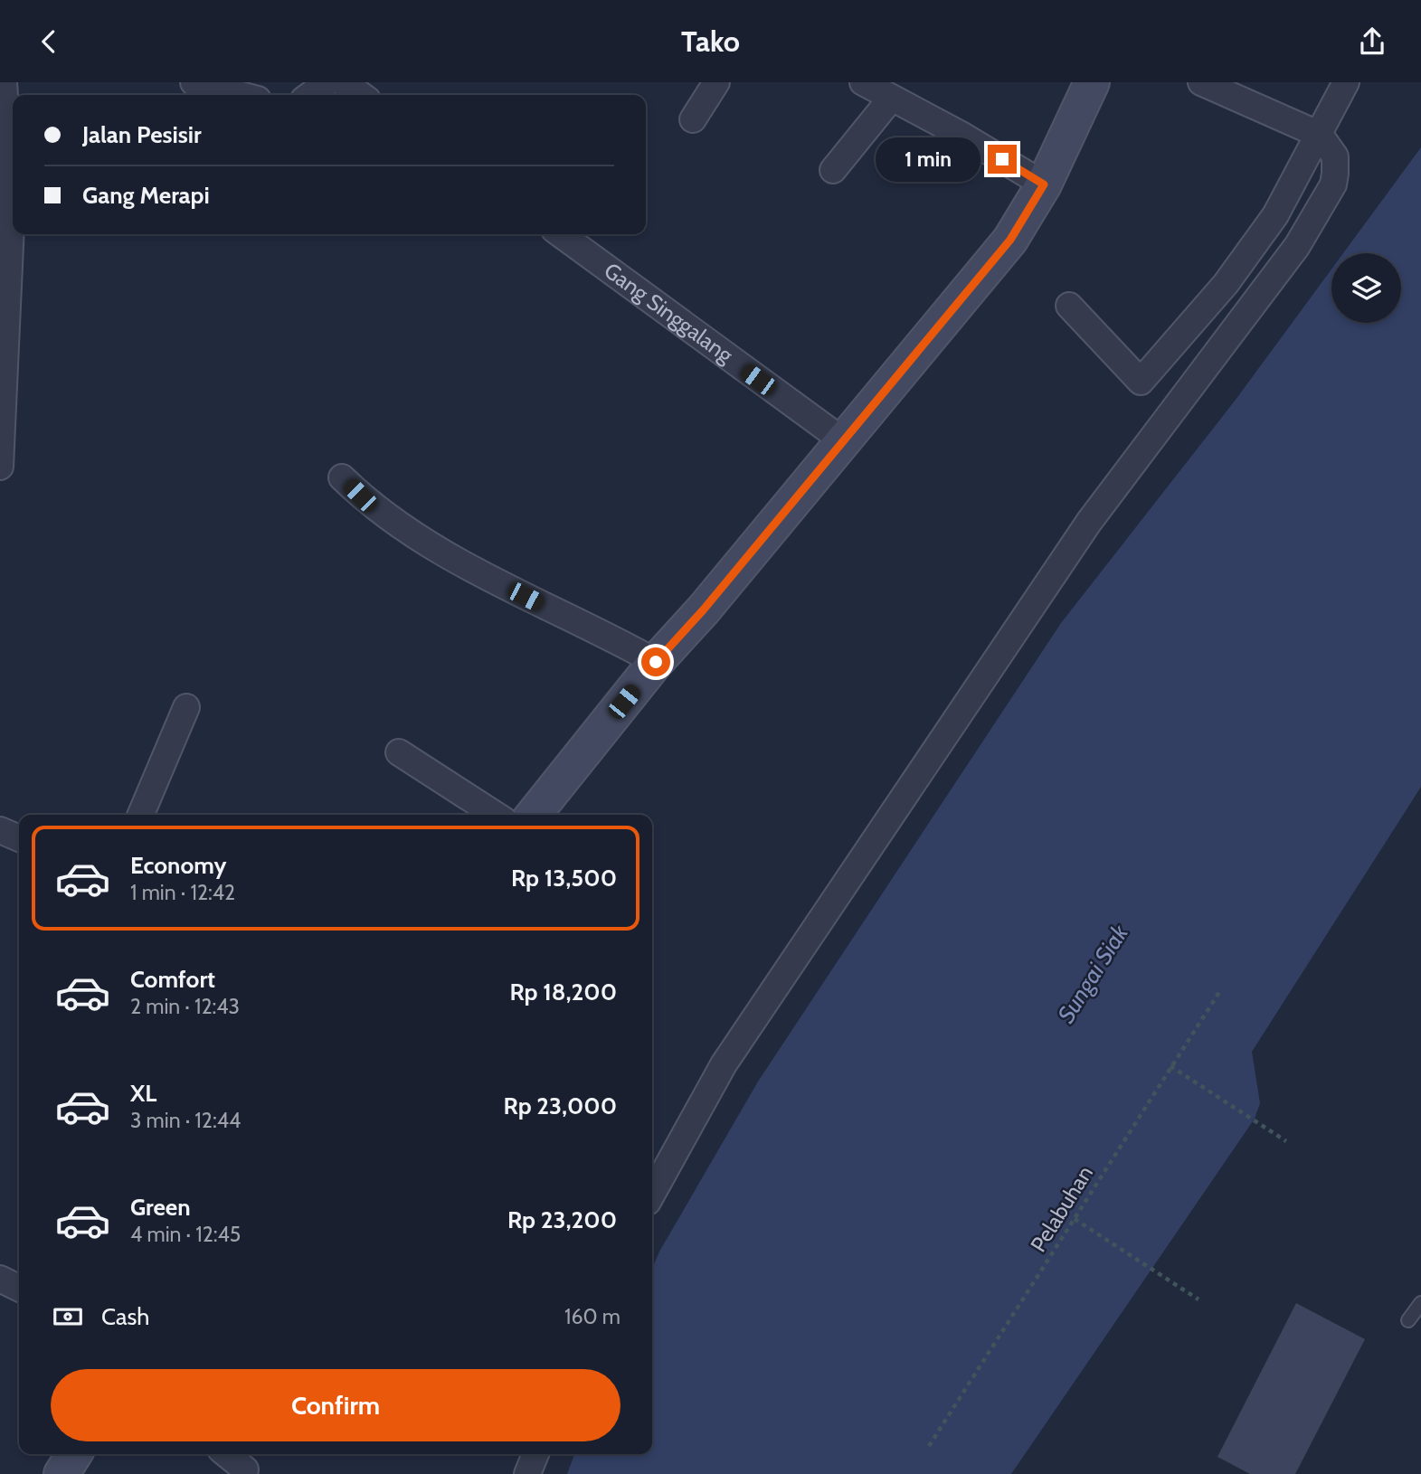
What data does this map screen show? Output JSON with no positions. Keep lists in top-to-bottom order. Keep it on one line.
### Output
{"streets":{"street":["Gang Singgalang"],"path":["Pelabuhan"]},"water":["Sungai Siak"],"page":{"header":"Tako","banner":["Jalan Pesisir","Gang Merapi"],"bubble":"1 min","list":[{"name":"Economy","note":"1 min · 12:42","value":"Rp 13,500"},{"name":"Comfort","note":"2 min · 12:43","value":"Rp 18,200"},{"name":"XL","note":"3 min · 12:44","value":"Rp 23,000"},{"name":"Green","note":"4 min · 12:45","value":"Rp 23,200"}],"pay":["Cash","160 m"],"buttons":"Confirm"}}
